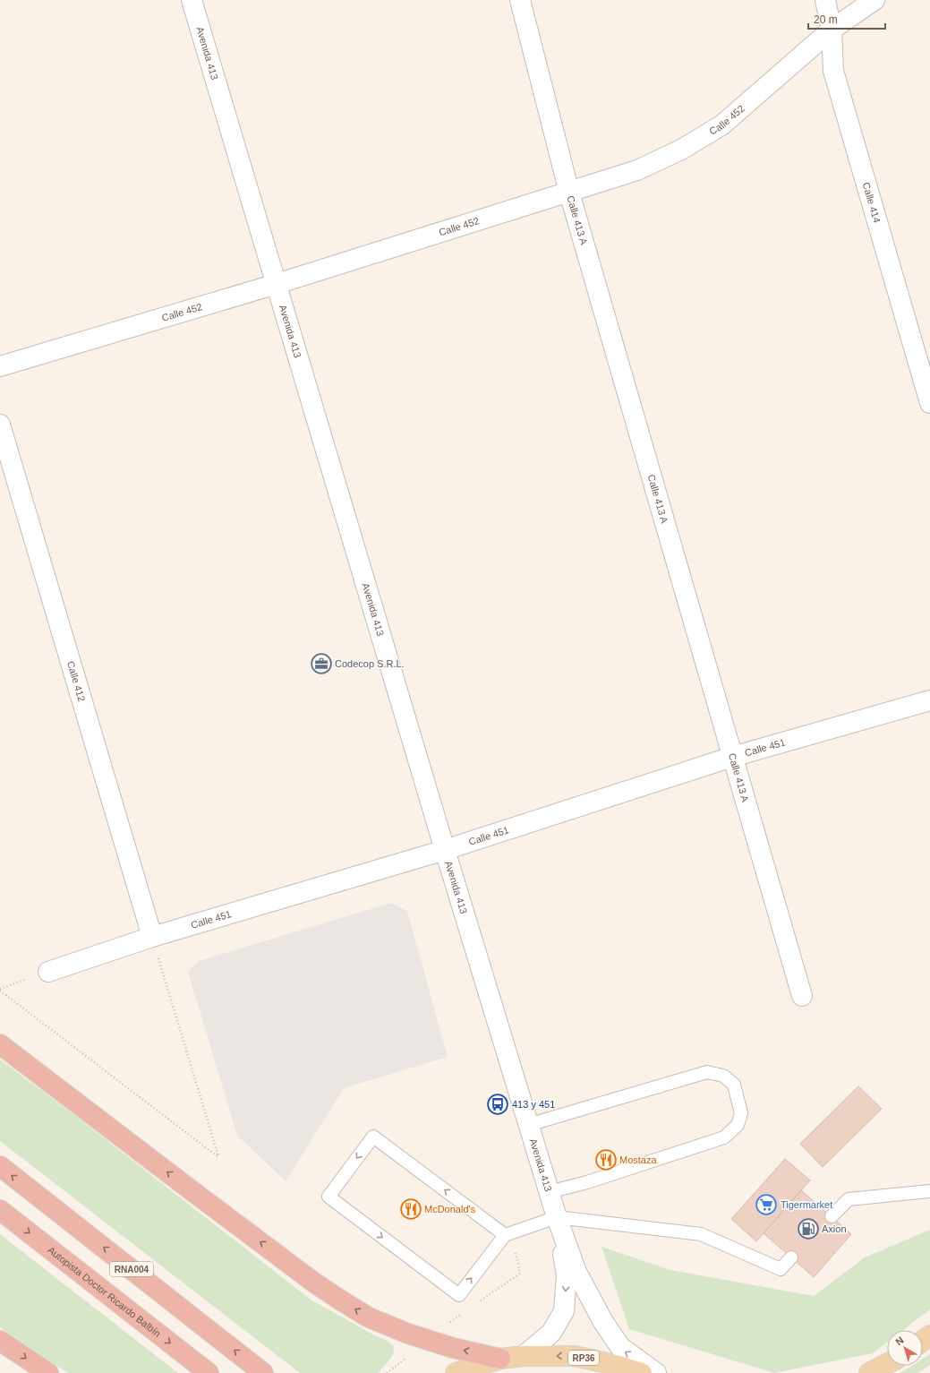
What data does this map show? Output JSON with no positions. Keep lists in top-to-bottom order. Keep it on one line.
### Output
{"streets":{"highway":["RNA004","Autopista Doctor Ricardo Balbín"],"main road":["RP36"],"street":["Avenida 413","Calle 452","Calle 414","Calle 413 A","Calle 412","Calle 451"]},"crossings":[["Avenida 413","Calle 452"],["Avenida 413","Calle 451"],["Avenida 413","RP36"],["Calle 452","Calle 414"],["Calle 452","Calle 413 A"],["Calle 413 A","Calle 451"],["Calle 412","Calle 451"]],"places":{"office":["Codecop S.R.L."],"bus stop":["413 y 451"],"restaurant":["Mostaza","McDonald's"],"supermarket":["Tigermarket"],"fuel station":["Axion"]},"scale_bar":"20 m","north":"top left"}
